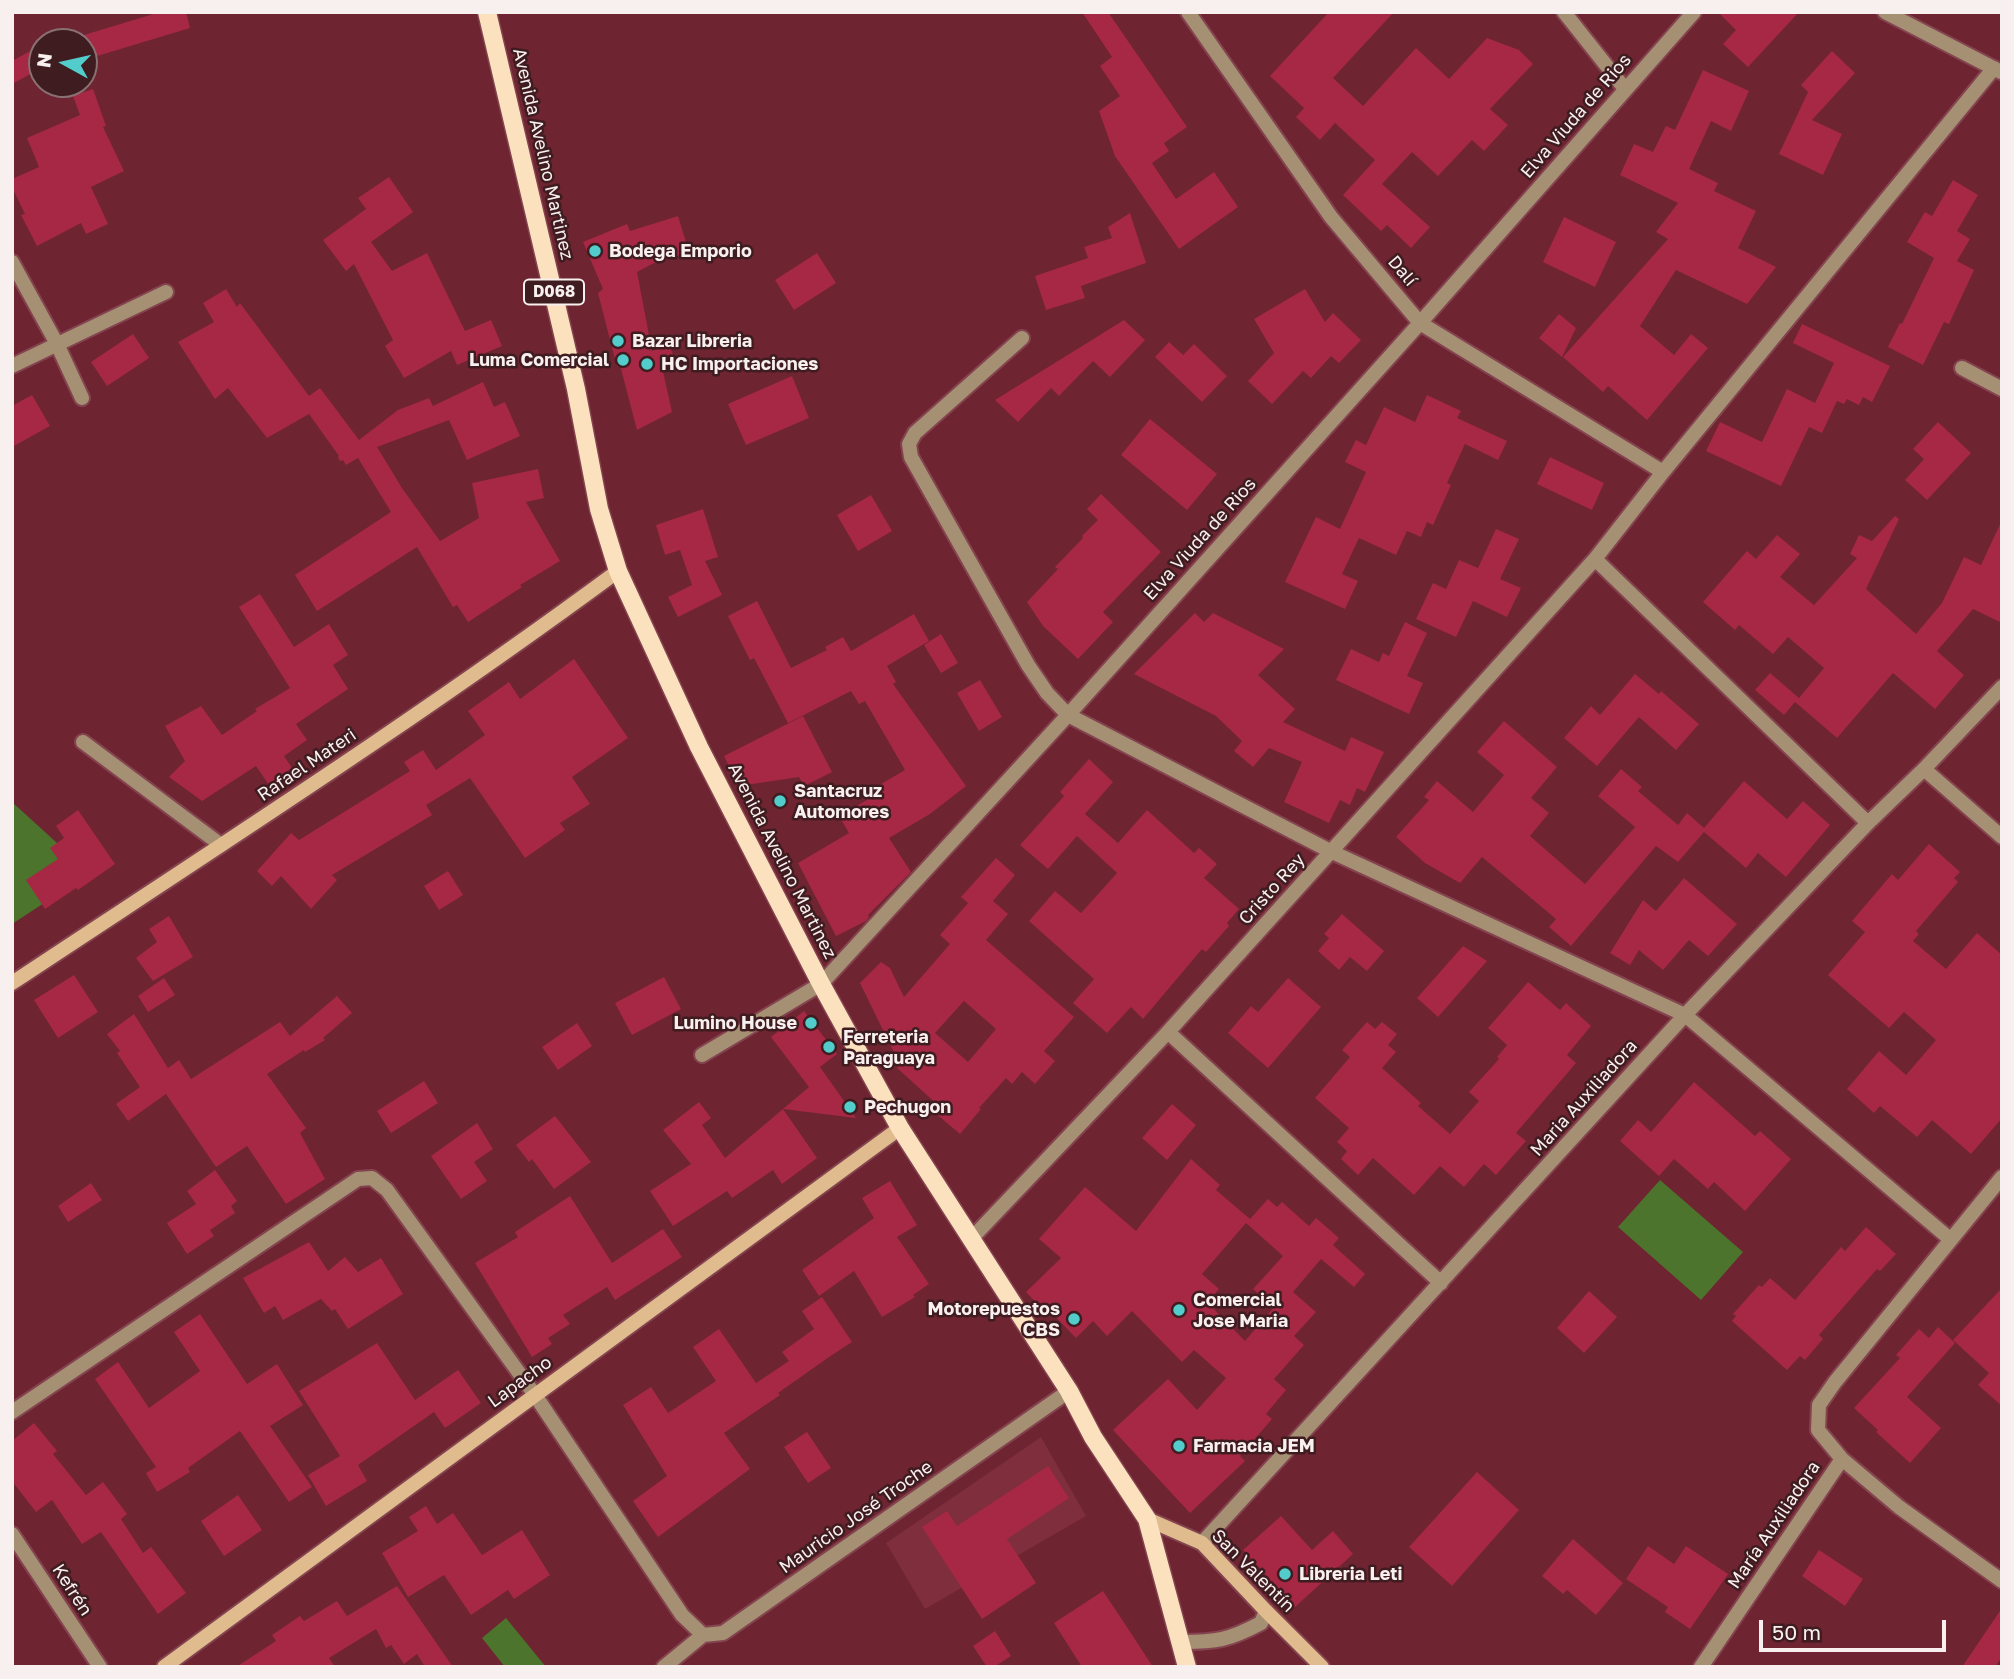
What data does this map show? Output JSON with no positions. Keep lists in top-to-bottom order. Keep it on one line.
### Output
{"streets":{"main road":["Avenida Avelino Martinez","D068","Rafael Materi","Lapacho","San Valentín"],"street":["Elva Viuda de Rios","Dalí","Cristo Rey","Maria Auxiliadora","Mauricio José Troche","María Auxiliadora","Kefrén"]},"crossings":[["Elva Viuda de Rios","Avenida Avelino Martinez"],["Elva Viuda de Rios","Dalí"],["Avenida Avelino Martinez","Rafael Materi"],["Avenida Avelino Martinez","Cristo Rey"],["Avenida Avelino Martinez","Lapacho"],["Avenida Avelino Martinez","Mauricio José Troche"],["Avenida Avelino Martinez","San Valentín"],["Dalí","Cristo Rey"],["Maria Auxiliadora","San Valentín"]],"places":["Bodega Emporio","Bazar Libreria","Luma Comercial","HC Importaciones","Santacruz Automores","Lumino House","Ferreteria Paraguaya","Pechugon","Comercial Jose Maria","Motorepuestos CBS","Farmacia JEM","Libreria Leti"],"scale_bar":"50 m","north":"left"}
